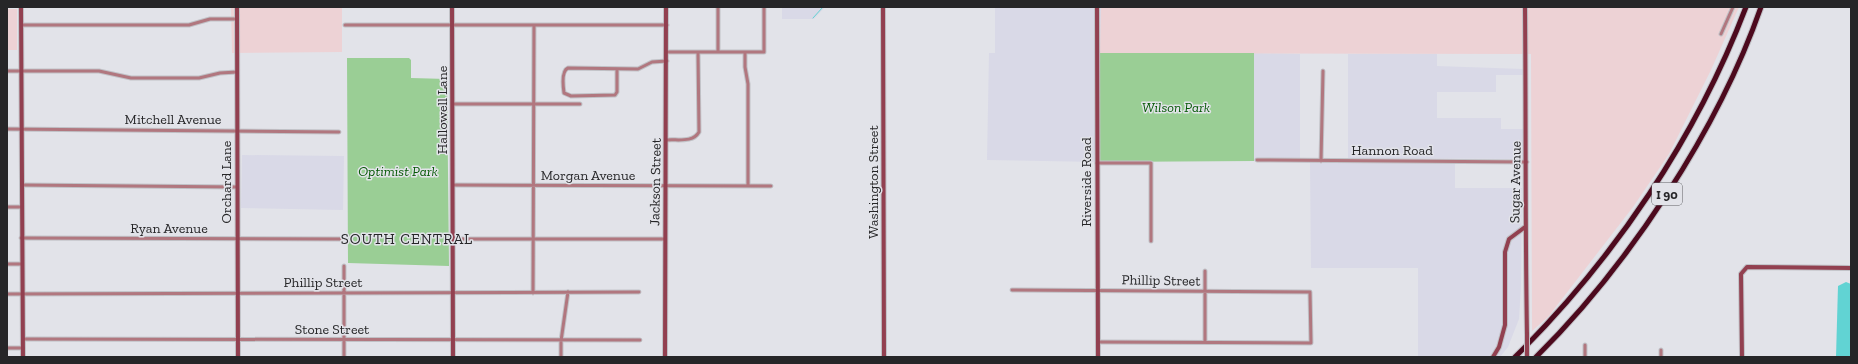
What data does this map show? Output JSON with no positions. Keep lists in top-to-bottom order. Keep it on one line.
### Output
{"streets":{"highway":["I 90"],"street":["Hallowell Lane","Mitchell Avenue","Hannon Road","Morgan Avenue","Orchard Lane","Jackson Street","Washington Street","Riverside Road","Sugar Avenue","Ryan Avenue","Phillip Street","Stone Street"]},"crossings":[["Hallowell Lane","Morgan Avenue"],["Hallowell Lane","Phillip Street"],["Hallowell Lane","Stone Street"],["Mitchell Avenue","Orchard Lane"],["Hannon Road","Sugar Avenue"],["Morgan Avenue","Jackson Street"],["Orchard Lane","Ryan Avenue"],["Orchard Lane","Phillip Street"],["Orchard Lane","Stone Street"],["Riverside Road","Phillip Street"]],"districts":["SOUTH CENTRAL"],"parks":["Wilson Park","Optimist Park"]}
